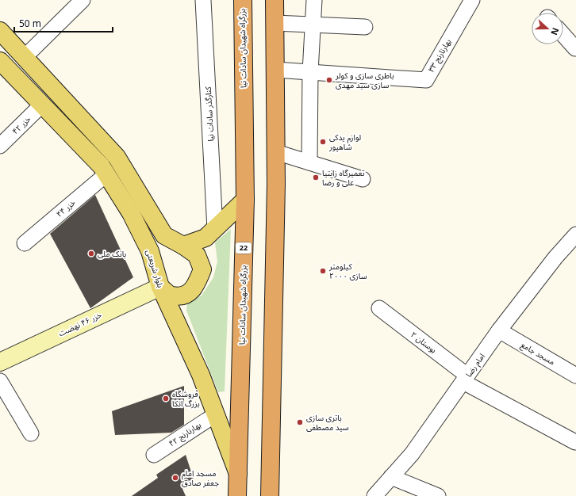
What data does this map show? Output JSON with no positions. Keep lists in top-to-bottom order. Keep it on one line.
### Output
{"streets":{"highway":["بزرگراه شهیدان سادات نیا","22"],"main road":["بلوار شریعتی"],"street":["بهارنارنج ۳۳","کنارگذر سادات نیا","خزر ۴۲","خزر ۴۴","خزر ۴۶ نهضت","بوستان ۲","مسجد جامع","امام رضا","بهارنارنج ۴۲"]},"crossings":[["بزرگراه شهیدان سادات نیا","بلوار شریعتی"],["خزر ۴۲","بلوار شریعتی"],["خزر ۴۴","بلوار شریعتی"],["بلوار شریعتی","خزر ۴۶ نهضت"],["بلوار شریعتی","بهارنارنج ۴۲"],["بوستان ۲","امام رضا"],["مسجد جامع","امام رضا"]],"places":["باطری سازی و کولر سازی سید مهدی","لوازم یدکی شاهپور","تعمیرگاه زانتیا علی و رضا","بانک ملی","کیلومتر سازی ۲۰۰۰","فروشگاه بزرگ اتکا","باتری سازی سید مصطفی","مسجد امام جعفر صادق"],"scale_bar":"50 m","north":"right"}
